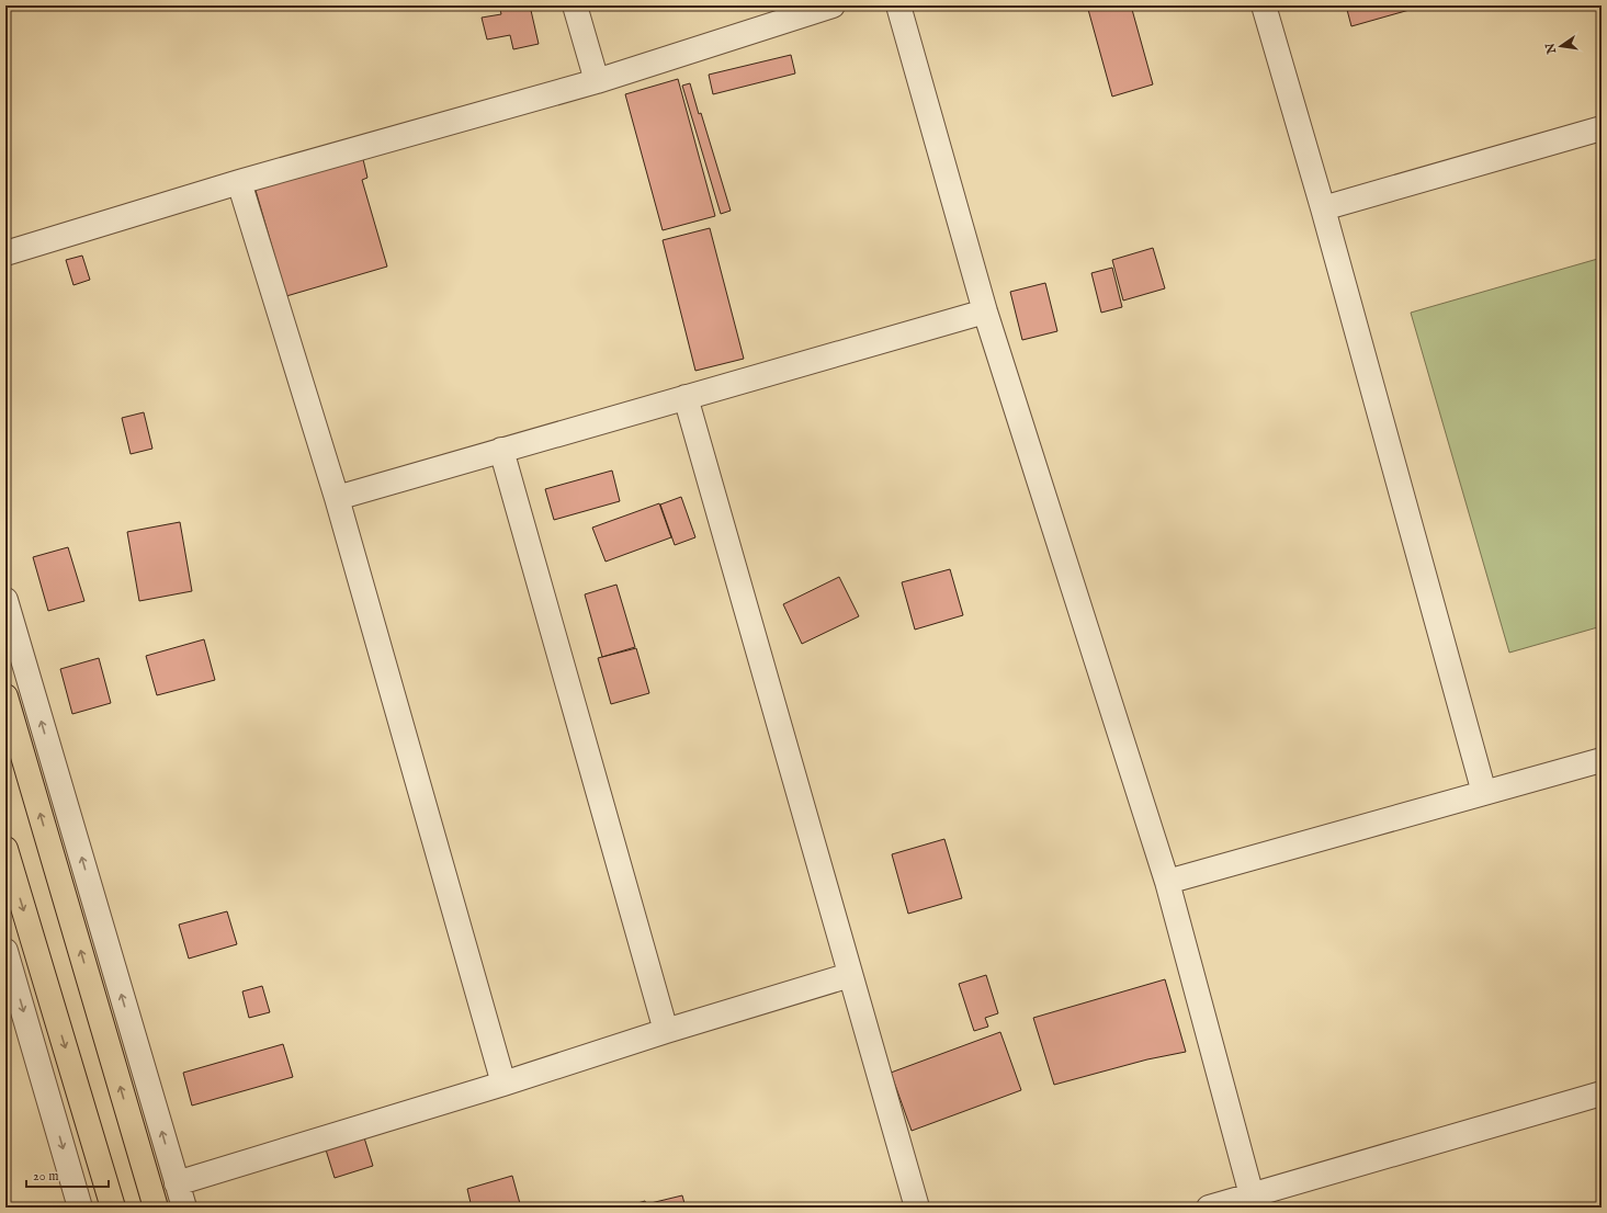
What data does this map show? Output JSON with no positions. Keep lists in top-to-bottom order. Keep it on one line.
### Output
{"scale_bar":"20 m","north":"left"}
